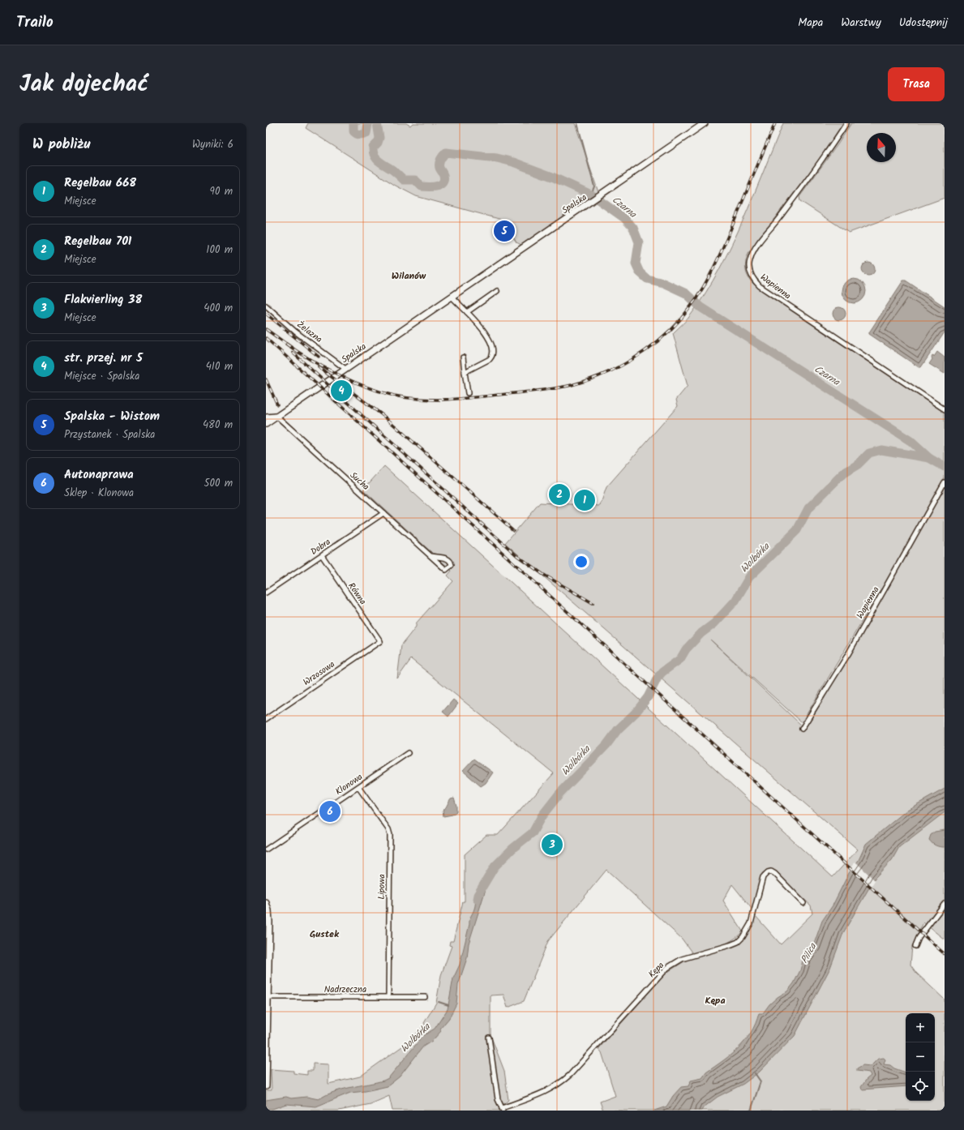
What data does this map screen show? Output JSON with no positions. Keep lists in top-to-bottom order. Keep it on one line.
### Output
{"streets":{"street":["Spalska","Wapienna","Żelazna","Sucha","Dobra","Równa","Wrzosowa","Klonowa","Lipowa","Kępa","Nadrzeczna"]},"crossings":[["Spalska","Żelazna"],["Spalska","Sucha"],["Sucha","Dobra"],["Dobra","Równa"],["Równa","Wrzosowa"],["Klonowa","Lipowa"],["Lipowa","Nadrzeczna"]],"districts":["Wilanów","Gustek","Kępa"],"water":["Czarna","Wolbórka","Pilica"],"north":"top","page":{"header":"Trailo","nav":["Mapa","Warstwy","Udostępnij"],"title":"Jak dojechać","buttons":"Trasa","heading":["W pobliżu","Wyniki: 6"],"list":[{"mark":"1","name":"Regelbau 668","note":"Miejsce","value":"90 m"},{"mark":"2","name":"Regelbau 701","note":"Miejsce","value":"100 m"},{"mark":"3","name":"Flakvierling 38","note":"Miejsce","value":"400 m"},{"mark":"4","name":"str. przej. nr 5","note":"Miejsce · Spalska","value":"410 m"},{"mark":"5","name":"Spalska - Wistom","note":"Przystanek · Spalska","value":"480 m"},{"mark":"6","name":"Autonaprawa","note":"Sklep · Klonowa","value":"500 m"}],"pins":["5","4","2","1","6","3"],"map_buttons":["+","−"]}}
